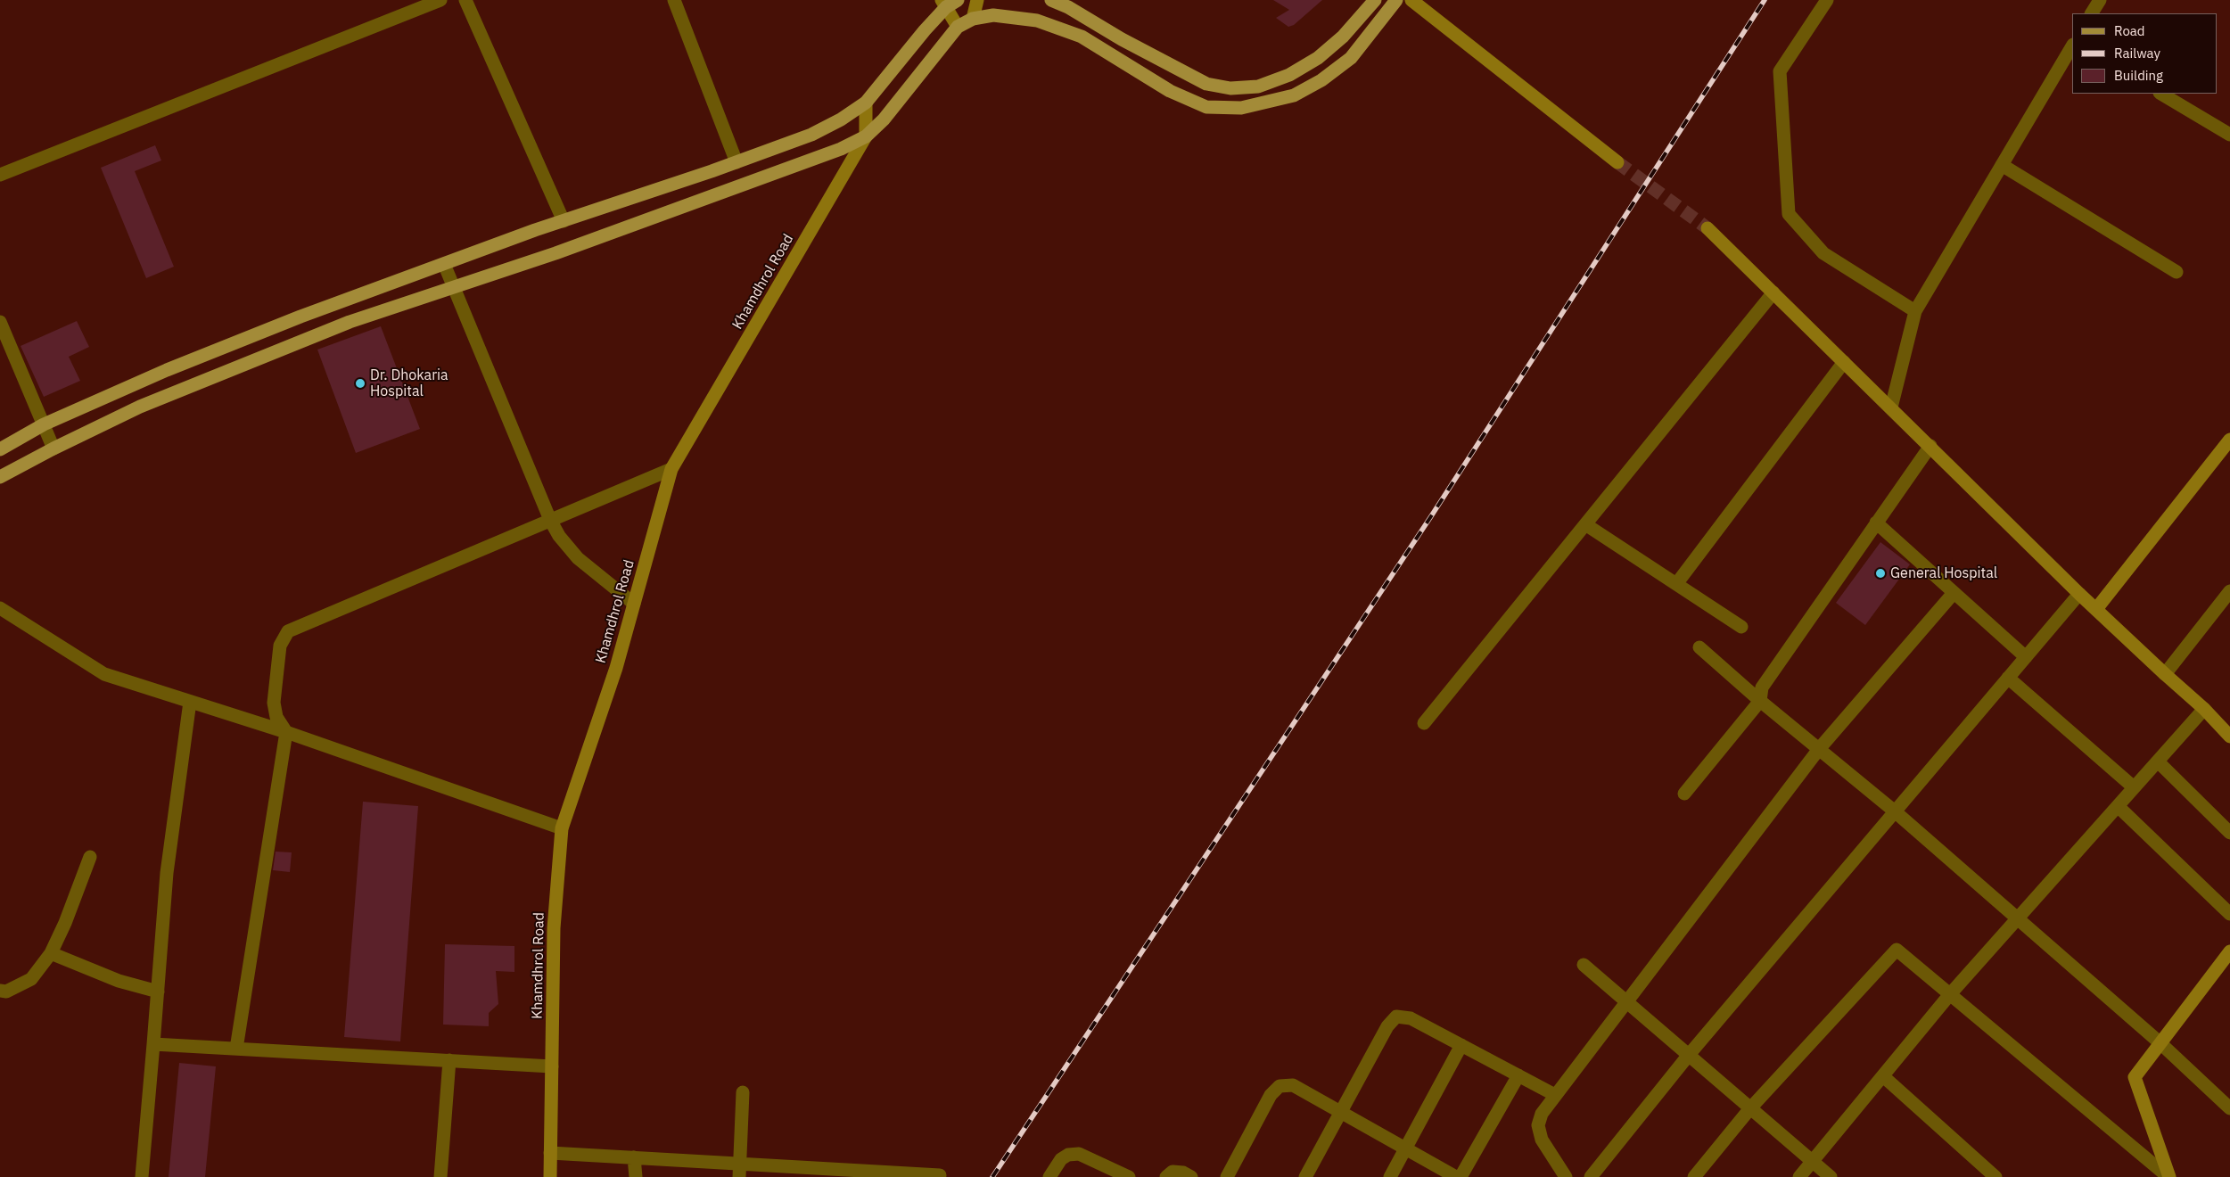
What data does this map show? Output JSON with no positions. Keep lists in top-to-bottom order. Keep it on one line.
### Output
{"streets":{"street":["Khamdhrol Road"]},"places":["Dr. Dhokaria Hospital","General Hospital"],"legend":["Road","Railway","Building"]}
